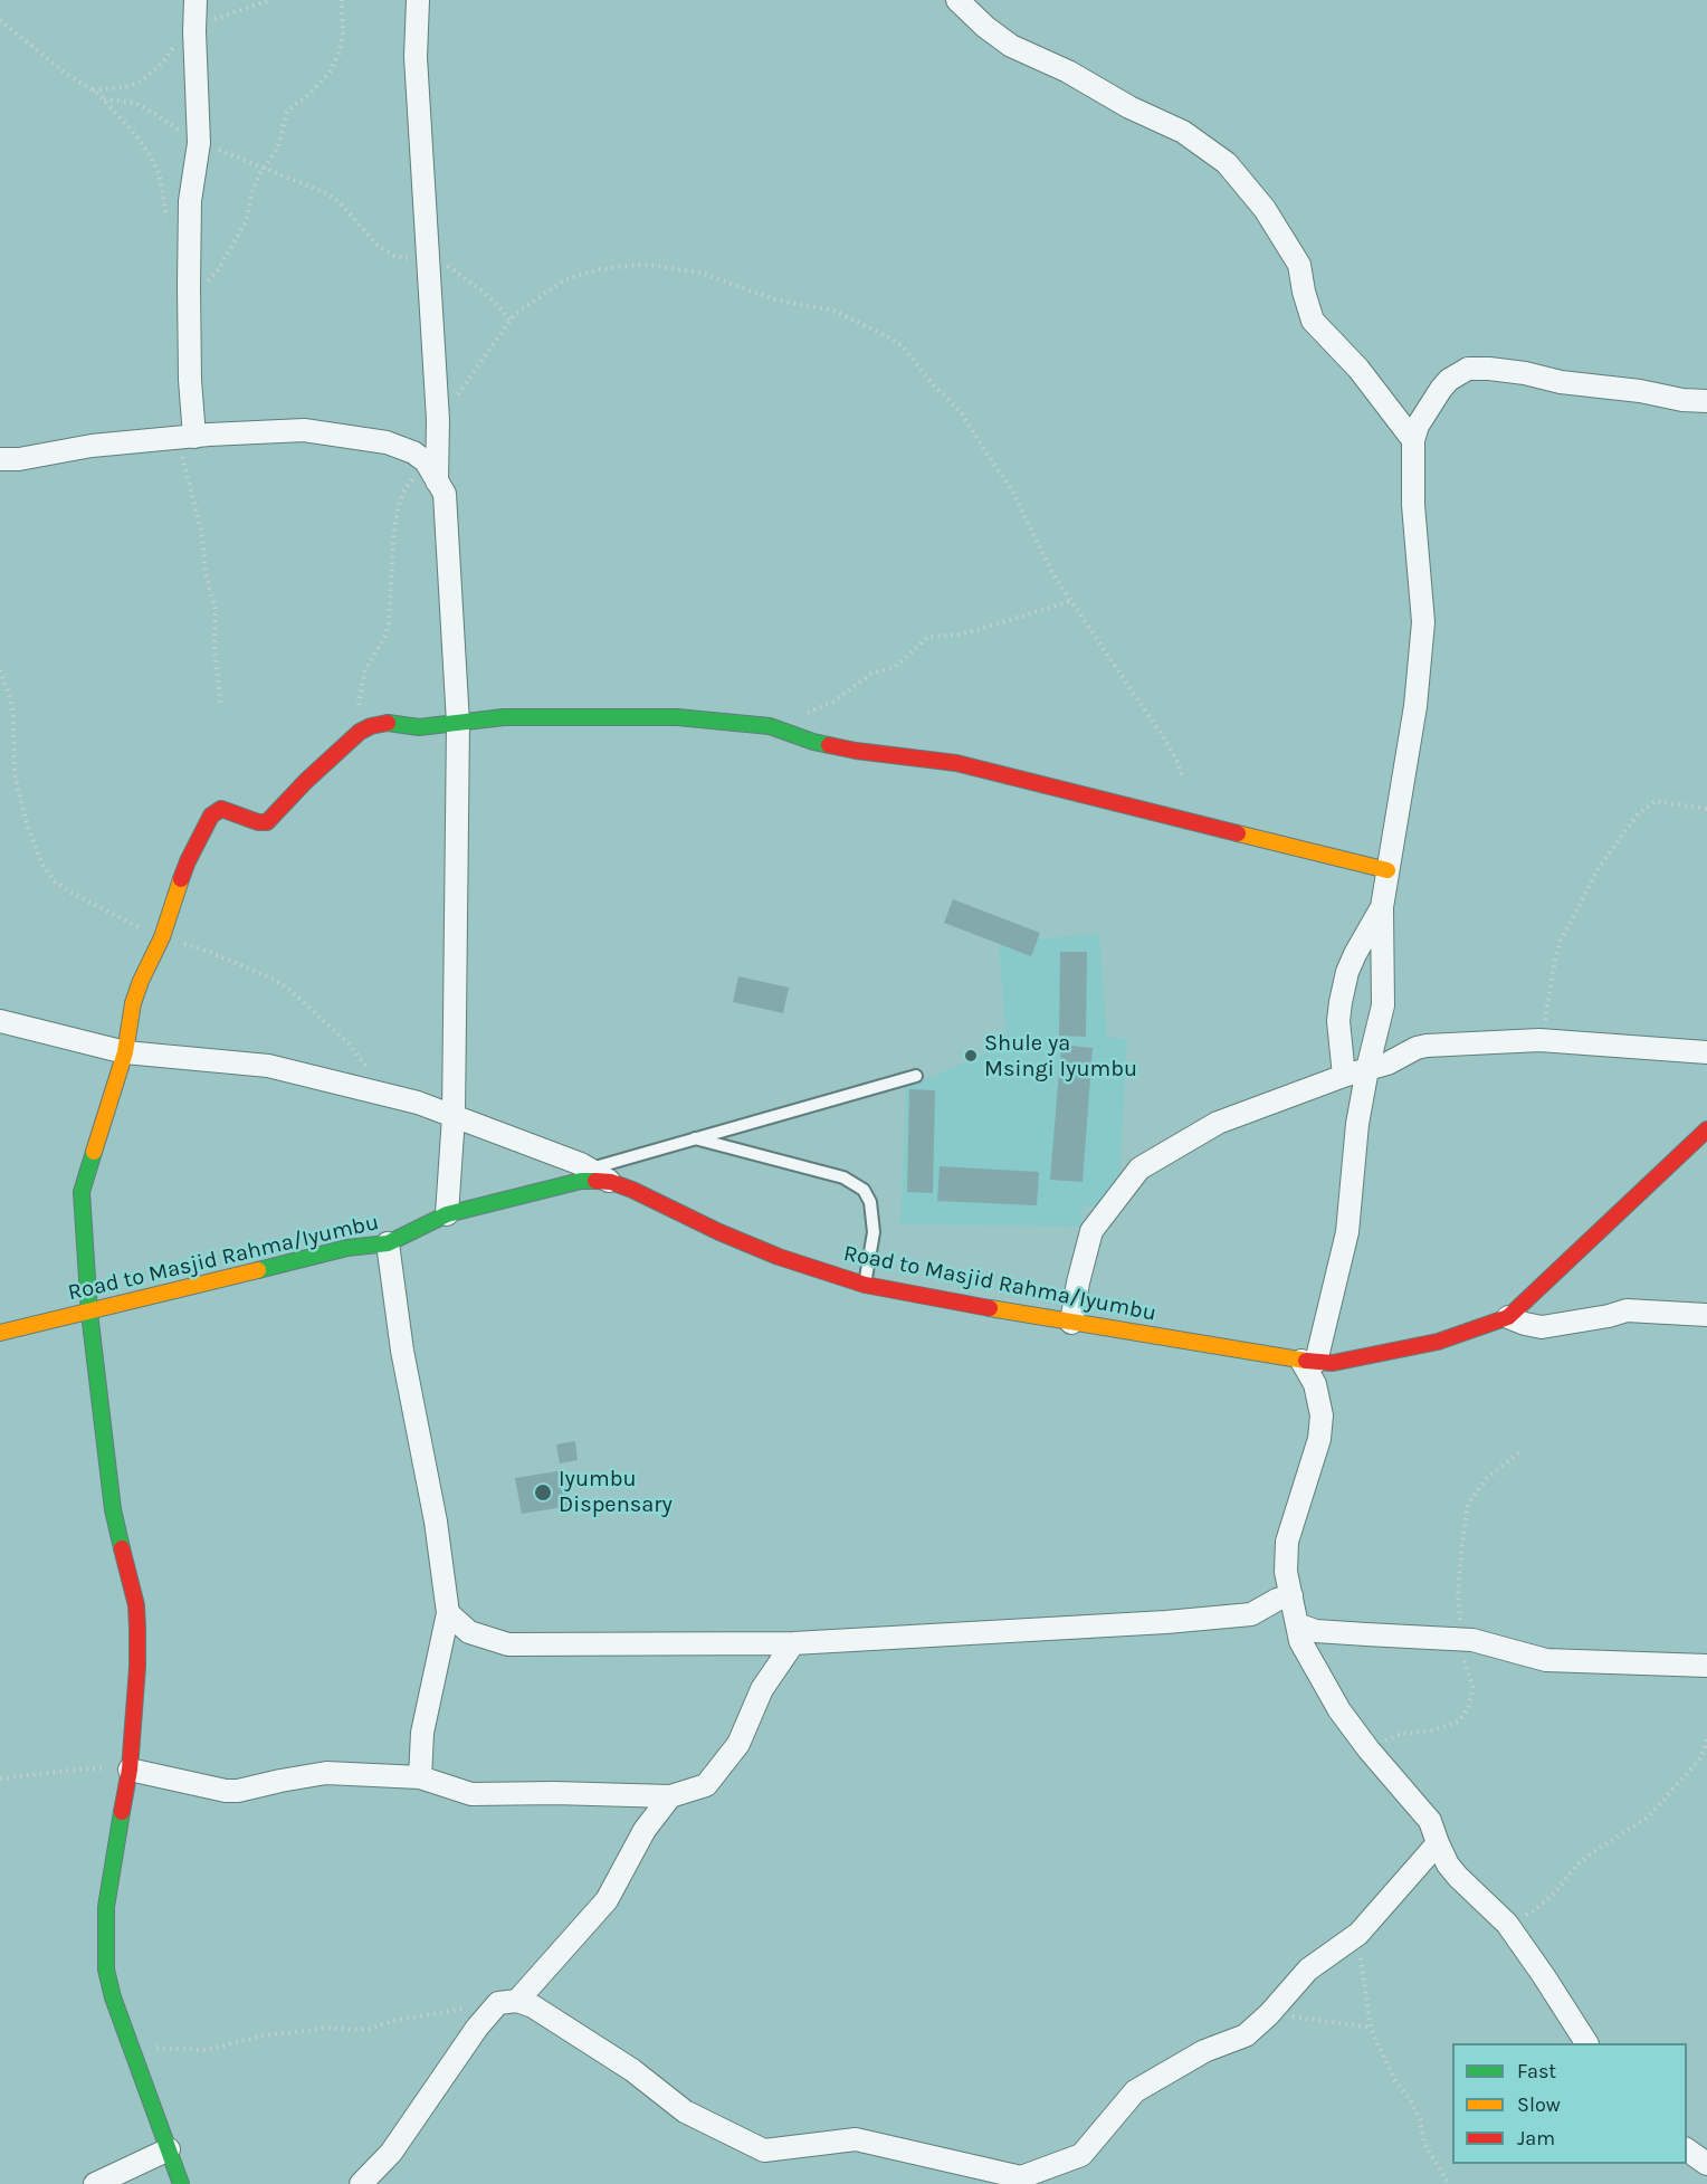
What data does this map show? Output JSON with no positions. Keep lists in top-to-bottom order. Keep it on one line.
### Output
{"streets":{"street":["Road to Masjid Rahma/Iyumbu"]},"places":["Shule ya Msingi Iyumbu","Iyumbu Dispensary"],"legend":["Fast","Slow","Jam"]}
